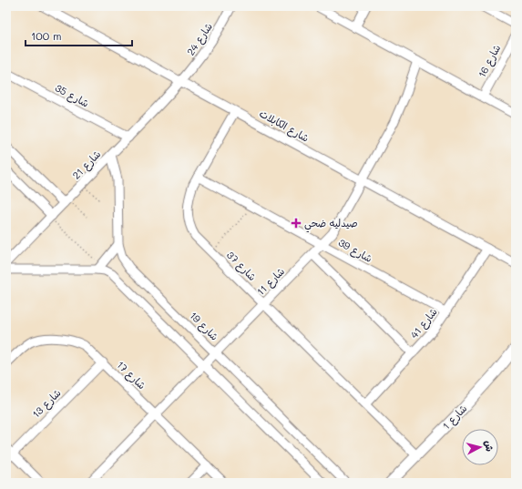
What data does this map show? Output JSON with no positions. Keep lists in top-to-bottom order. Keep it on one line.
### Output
{"streets":{"street":["شارع 24","شارع 16","شارع 35","شارع الكابلات","شارع 21","شارع 39","شارع 37","شارع 11","شارع 41","شارع 19","شارع 17","شارع 13","شارع 1"]},"crossings":[["شارع 24","شارع الكابلات"],["شارع 24","شارع 21"],["شارع 35","شارع 21"],["شارع الكابلات","شارع 21"],["شارع الكابلات","شارع 37"],["شارع الكابلات","شارع 11"],["شارع الكابلات","شارع 41"],["شارع 21","شارع 19"],["شارع 39","شارع 37"],["شارع 39","شارع 11"],["شارع 39","شارع 41"],["شارع 37","شارع 11"],["شارع 37","شارع 41"],["شارع 37","شارع 1"],["شارع 11","شارع 19"],["شارع 11","شارع 17"],["شارع 17","شارع 13"]],"places":{"health":["صيدليه ضحي"]},"scale_bar":"100 m","north":"right"}
